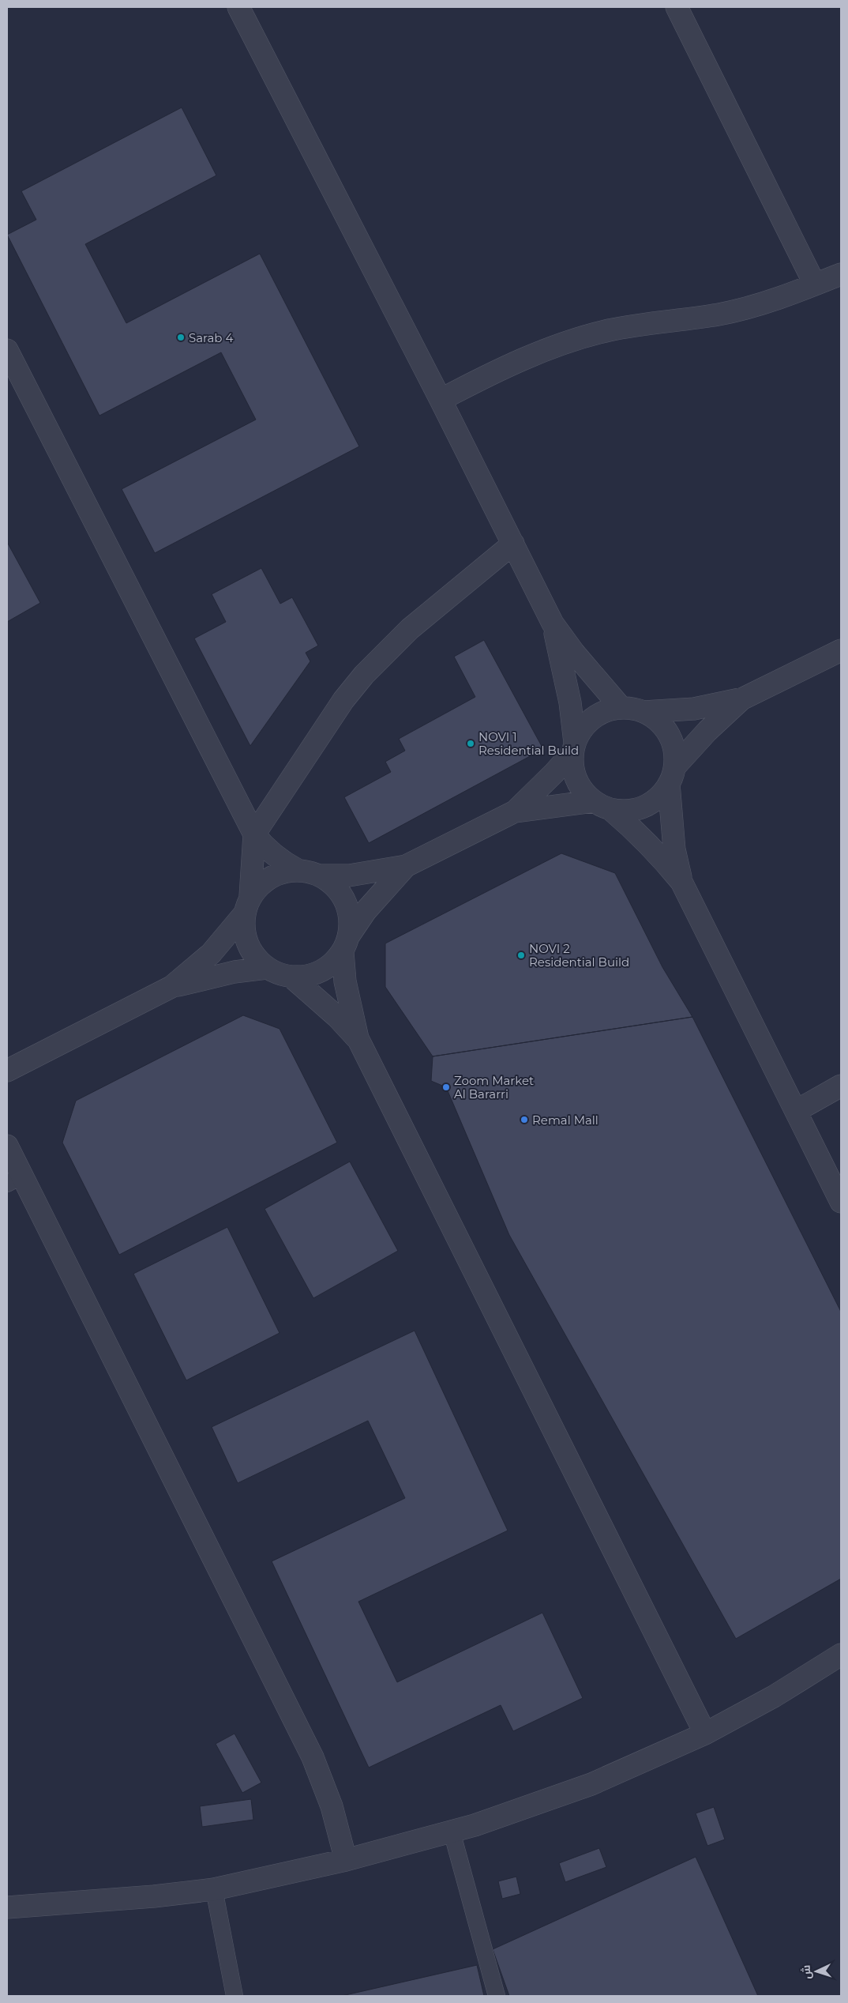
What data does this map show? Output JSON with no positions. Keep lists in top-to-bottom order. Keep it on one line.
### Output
{"places":["Sarab 4","NOVI 1 Residential Build","NOVI 2 Residential Build","Zoom Market Al Bararri","Remal Mall"],"north":"left"}
